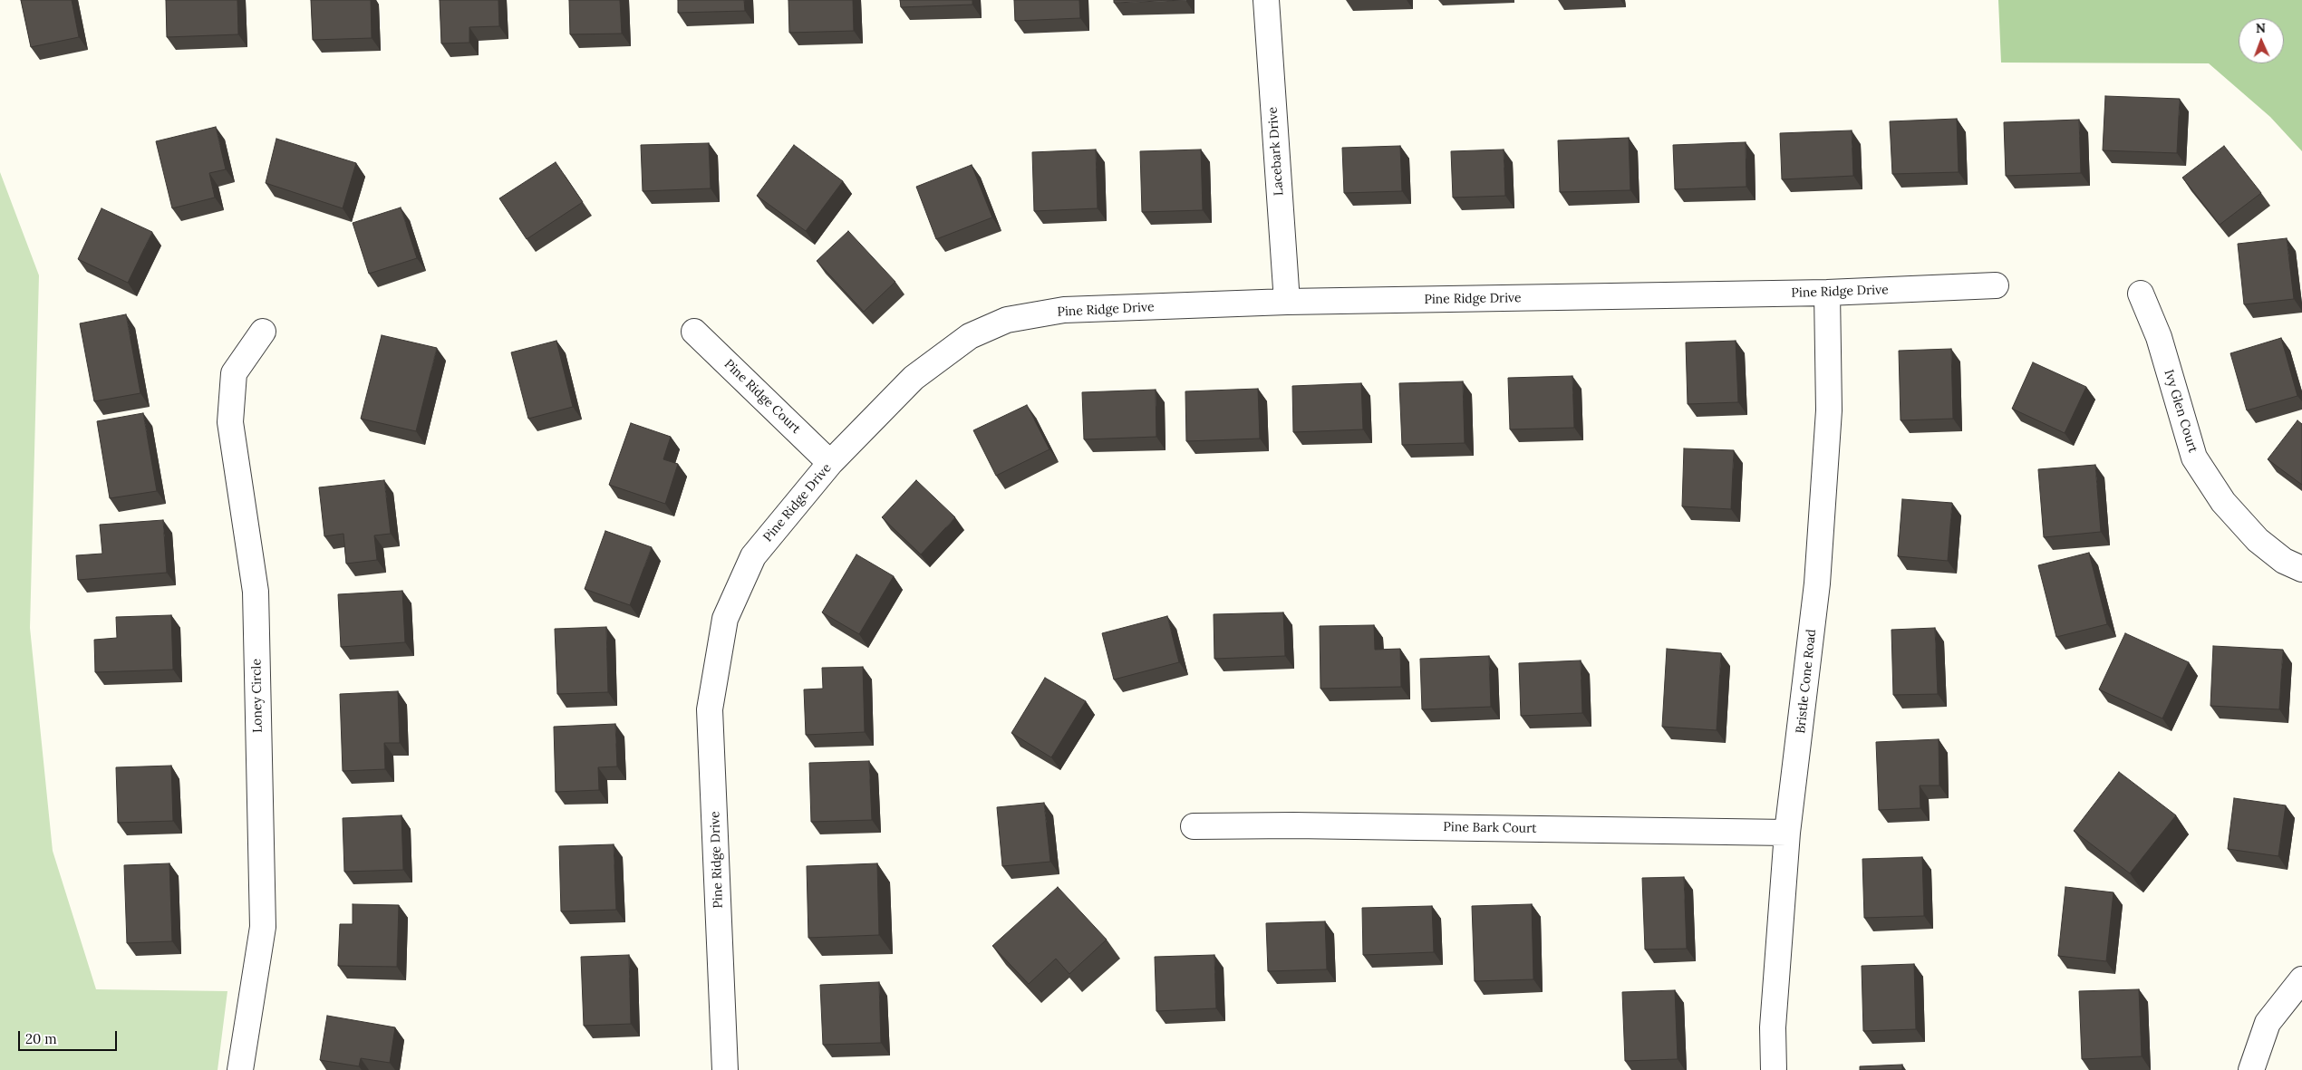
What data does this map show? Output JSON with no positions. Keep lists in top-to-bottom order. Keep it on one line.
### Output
{"streets":{"street":["Lacebark Drive","Pine Ridge Drive","Pine Ridge Court","Ivy Glen Court","Bristle Cone Road","Loney Circle","Pine Bark Court"]},"crossings":[["Lacebark Drive","Pine Ridge Drive"],["Pine Ridge Drive","Pine Ridge Court"],["Pine Ridge Drive","Bristle Cone Road"],["Bristle Cone Road","Pine Bark Court"]],"scale_bar":"20 m","north":"top"}
